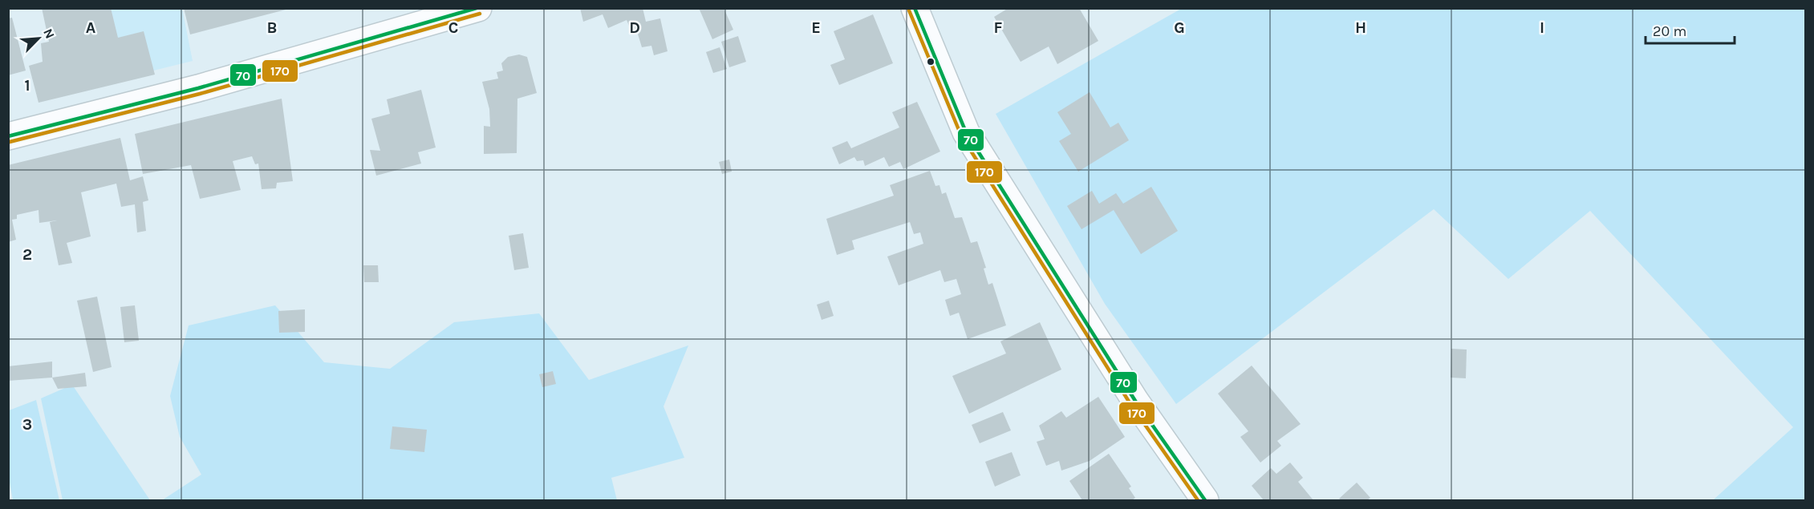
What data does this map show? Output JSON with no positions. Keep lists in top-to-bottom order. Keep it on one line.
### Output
{"lines":["transit line 70","transit line 170"],"scale_bar":"20 m","north":"top right","grid":{"columns":["A","B","C","D","E","F","G","H","I"],"rows":["1","2","3"]}}
